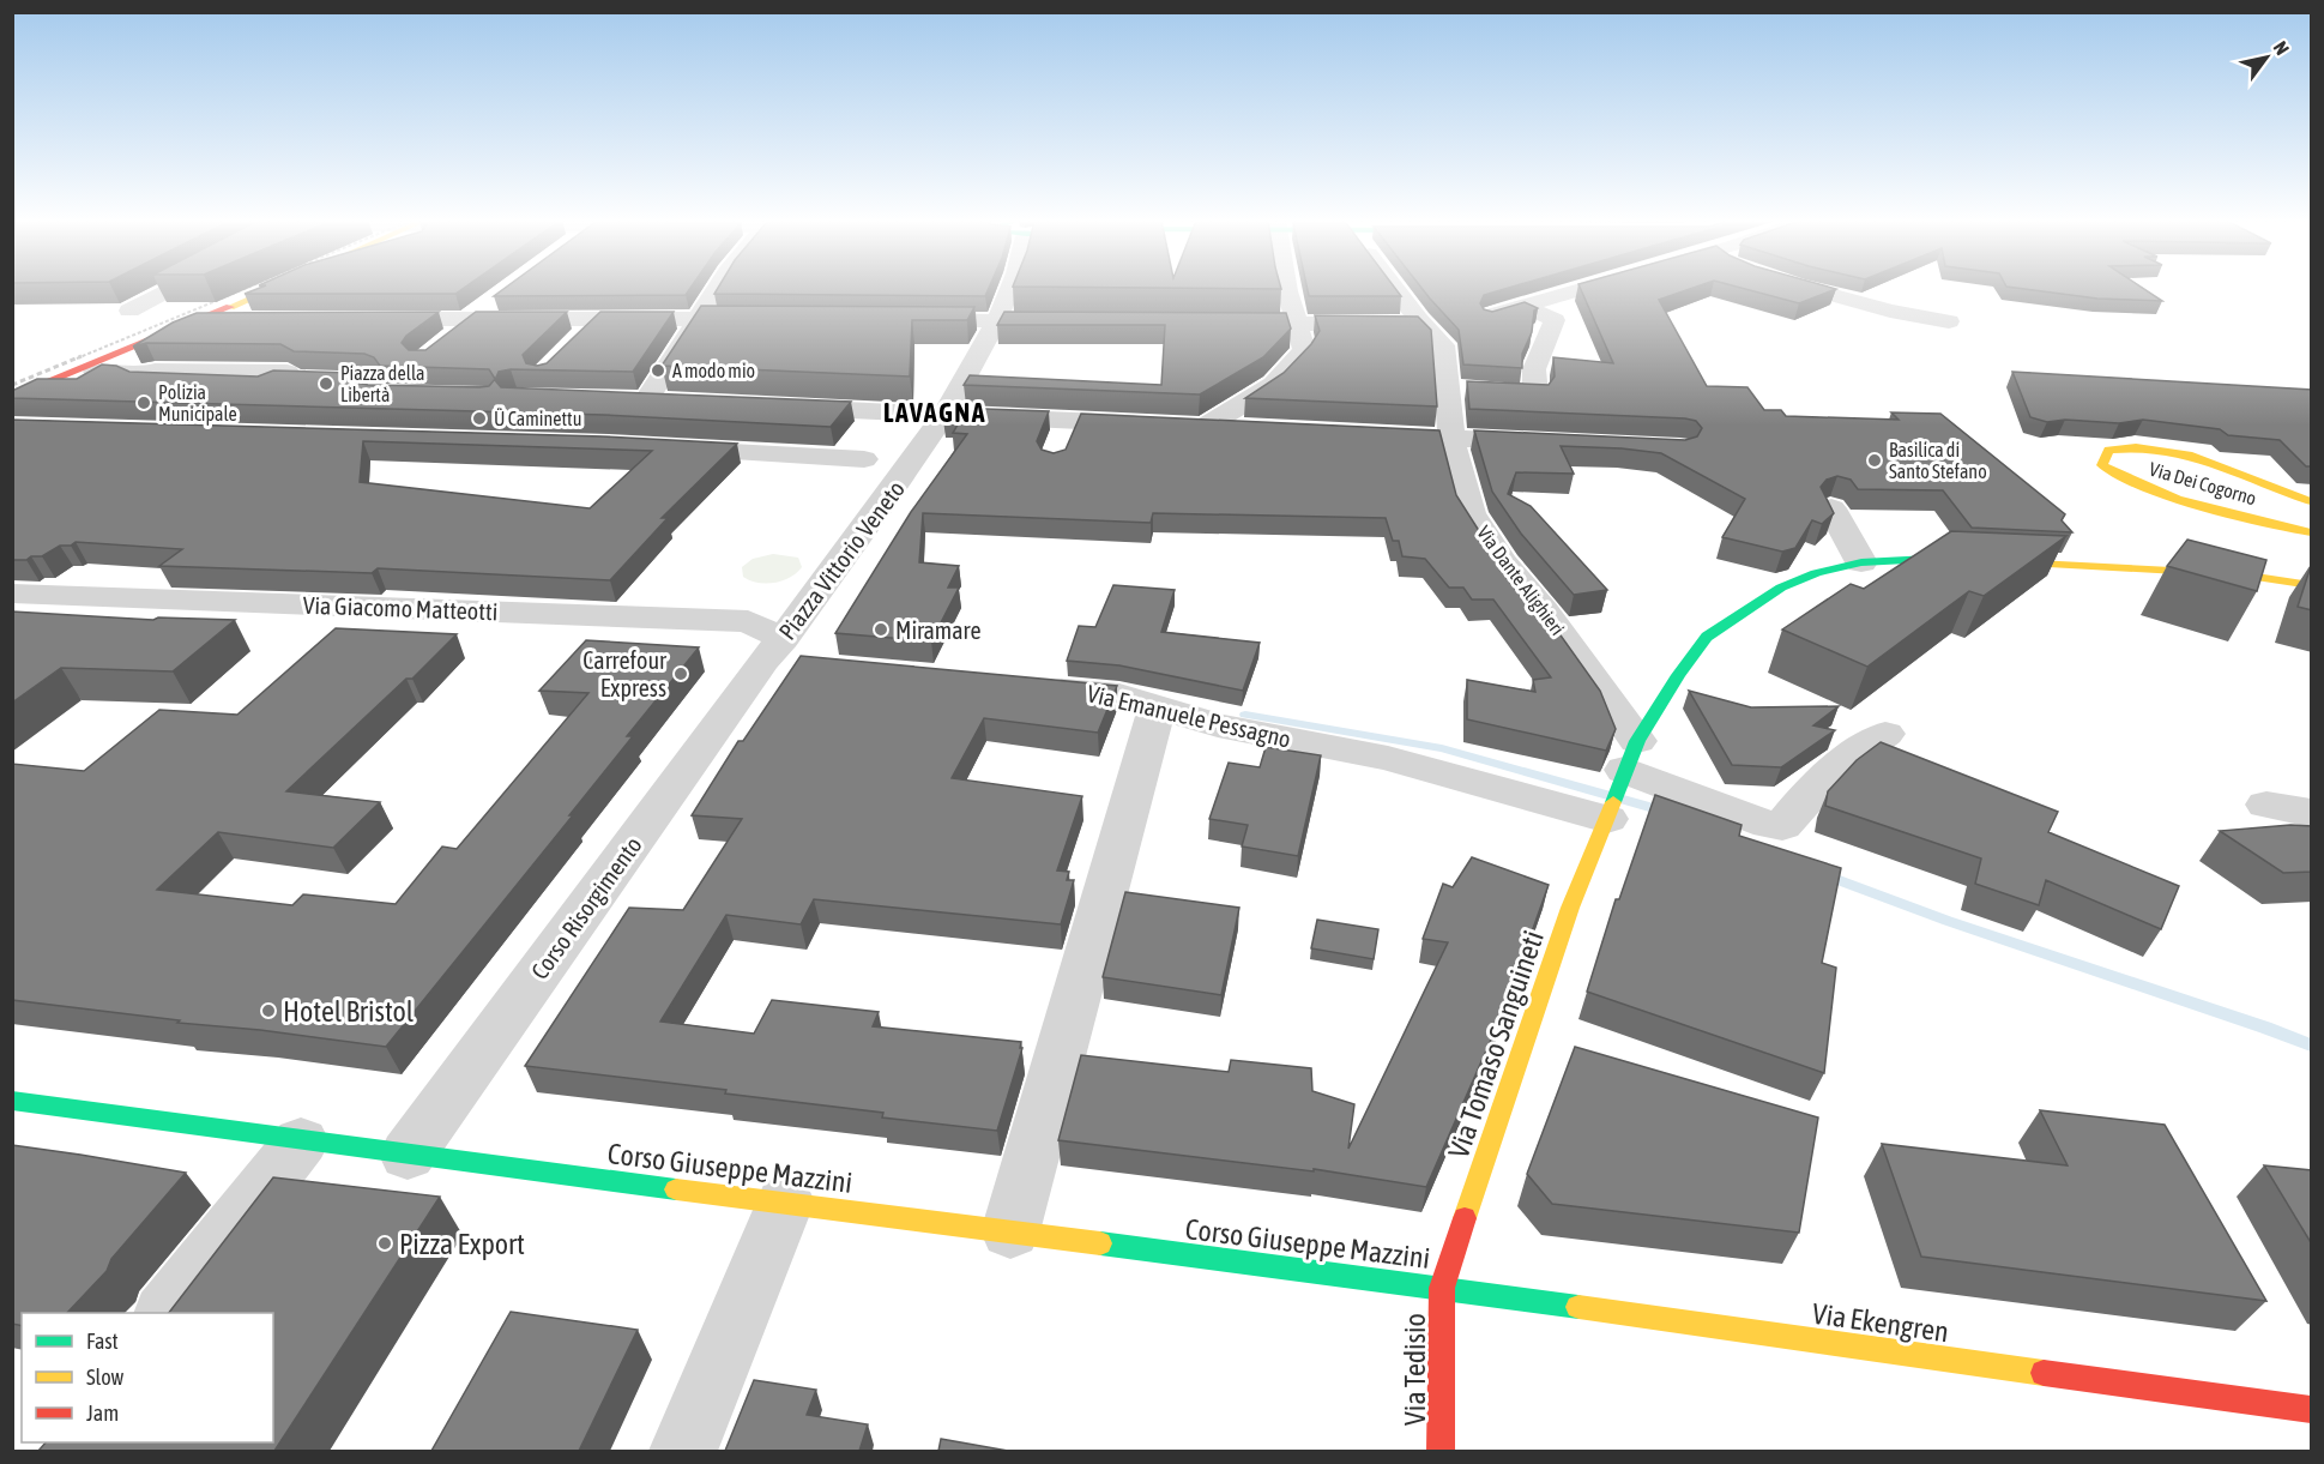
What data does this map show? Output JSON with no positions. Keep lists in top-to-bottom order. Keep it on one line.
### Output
{"streets":{"street":["Via Dei Cogorno","Piazza Vittorio Veneto","Via Dante Alighieri","Via Giacomo Matteotti","Via Emanuele Pessagno","Corso Risorgimento","Via Tomaso Sanguineti","Corso Giuseppe Mazzini","Via Ekengren","Via Tedisio"]},"crossings":[["Piazza Vittorio Veneto","Via Giacomo Matteotti"],["Piazza Vittorio Veneto","Corso Risorgimento"],["Via Dante Alighieri","Via Emanuele Pessagno"],["Via Dante Alighieri","Via Tomaso Sanguineti"],["Via Giacomo Matteotti","Corso Risorgimento"],["Via Emanuele Pessagno","Via Tomaso Sanguineti"],["Corso Risorgimento","Corso Giuseppe Mazzini"],["Via Tomaso Sanguineti","Corso Giuseppe Mazzini"],["Via Tomaso Sanguineti","Via Ekengren"],["Via Tomaso Sanguineti","Via Tedisio"],["Corso Giuseppe Mazzini","Via Ekengren"],["Corso Giuseppe Mazzini","Via Tedisio"],["Via Ekengren","Via Tedisio"]],"districts":["LAVAGNA"],"places":["A modo mio","Piazza della Libertà","Polizia Municipale","Ü Caminettu","Basilica di Santo Stefano","Miramare","Carrefour Express","Hotel Bristol","Pizza Export"],"legend":["Fast","Slow","Jam"],"north":"top right"}
